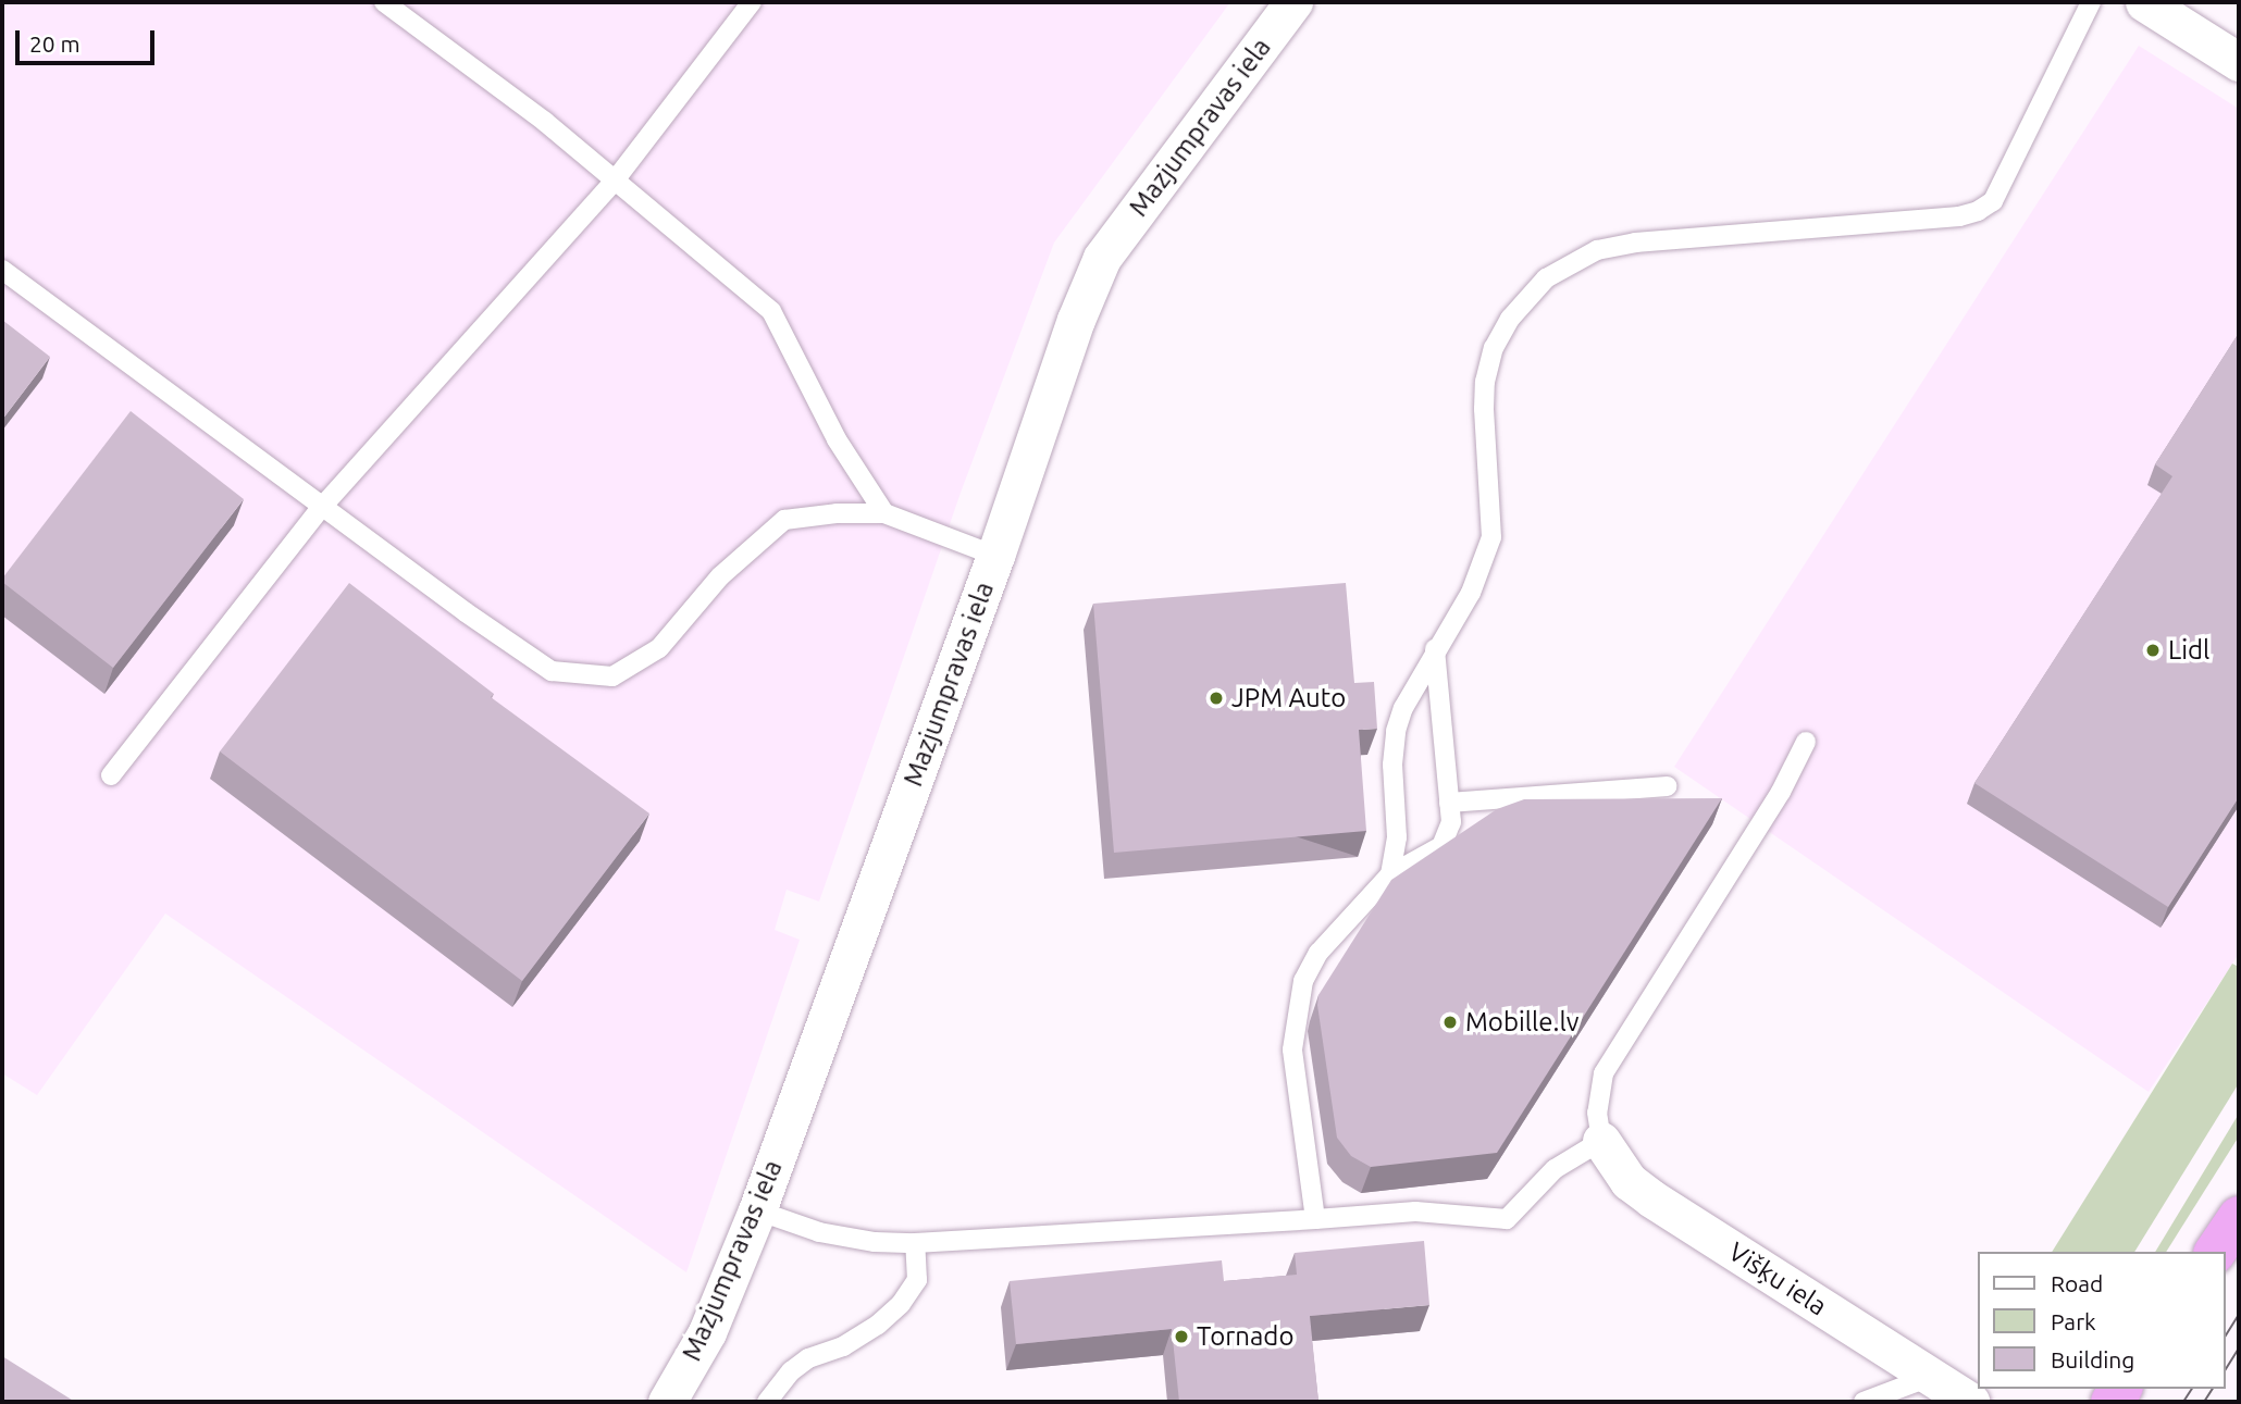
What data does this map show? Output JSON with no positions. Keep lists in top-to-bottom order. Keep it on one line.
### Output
{"streets":{"street":["Mazjumpravas iela","Višķu iela"]},"places":["Lidl","JPM Auto","Mobille.lv","Tornado"],"legend":["Road","Park","Building"],"scale_bar":"20 m"}
